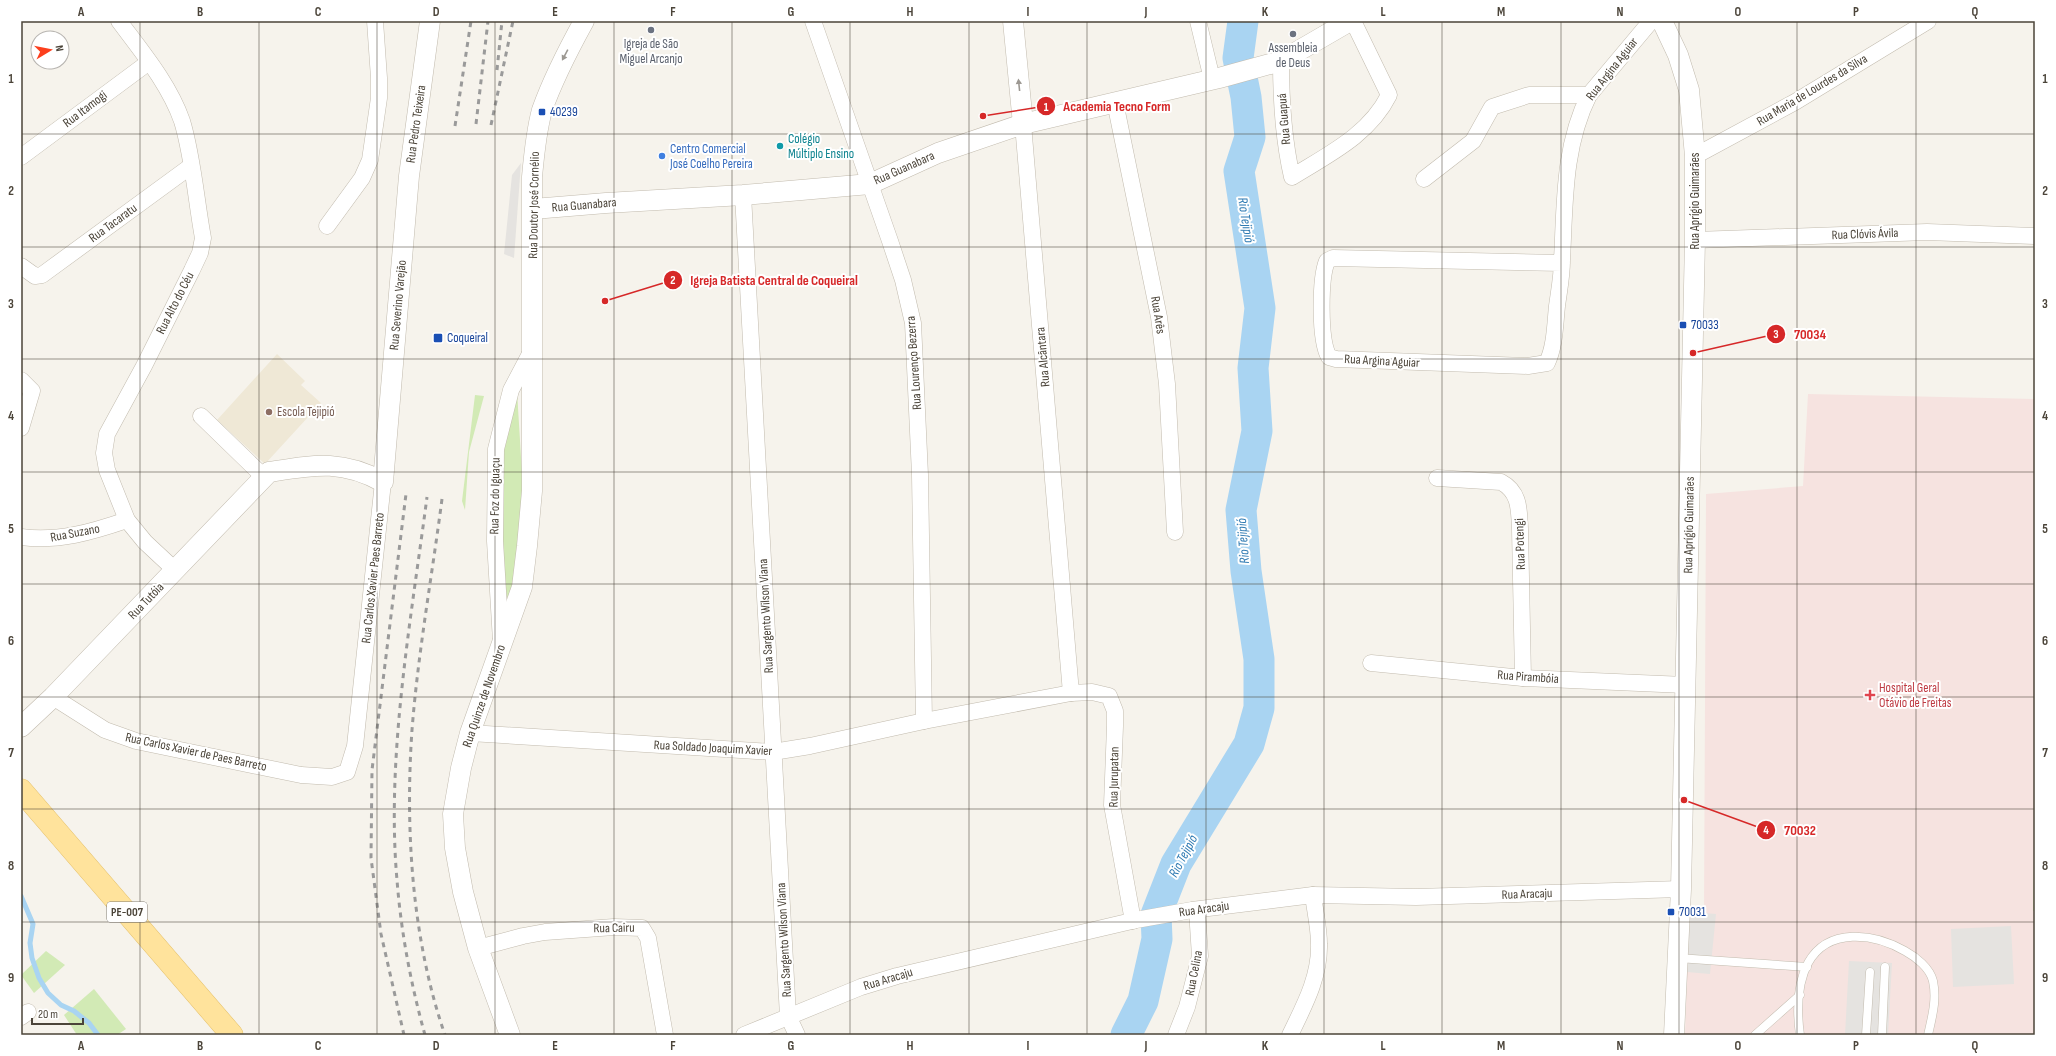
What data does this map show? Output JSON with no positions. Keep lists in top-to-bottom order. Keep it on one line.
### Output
{"streets":{"main road":["PE-007"],"street":["Rua Argina Aguiar","Rua Maria de Lourdes da Silva","Rua Itamogi","Rua Guapuá","Rua Pedro Teixeira","Rua Guanabara","Rua Aprígio Guimarães","Rua Doutor José Cornélio","Rua Tacaratu","Rua Clóvis Ávila","Rua Alto do Céu","Rua Severino Varejão","Rua Arês","Rua Alcântara","Rua Lourenço Bezerra","Rua Foz do Iguaçu","Rua Suzano","Rua Potengi","Rua Carlos Xavier Paes Barreto","Rua Tutóia","Rua Sargento Wilson Viana","Rua Pirambóia","Rua Quinze de Novembro","Rua Soldado Joaquim Xavier","Rua Carlos Xavier de Paes Barreto","Rua Jurupatan","Rua Aracaju","Rua Cairu","Rua Celina"]},"crossings":[["Rua Maria de Lourdes da Silva","Rua Aprígio Guimarães"],["Rua Itamogi","Rua Alto do Céu"],["Rua Guapuá","Rua Guanabara"],["Rua Pedro Teixeira","Rua Severino Varejão"],["Rua Guanabara","Rua Doutor José Cornélio"],["Rua Guanabara","Rua Arês"],["Rua Guanabara","Rua Alcântara"],["Rua Guanabara","Rua Lourenço Bezerra"],["Rua Guanabara","Rua Sargento Wilson Viana"],["Rua Aprígio Guimarães","Rua Clóvis Ávila"],["Rua Aprígio Guimarães","Rua Pirambóia"],["Rua Aprígio Guimarães","Rua Aracaju"],["Rua Doutor José Cornélio","Rua Foz do Iguaçu"],["Rua Doutor José Cornélio","Rua Quinze de Novembro"],["Rua Tacaratu","Rua Alto do Céu"],["Rua Alto do Céu","Rua Suzano"],["Rua Alto do Céu","Rua Tutóia"],["Rua Severino Varejão","Rua Carlos Xavier Paes Barreto"],["Rua Alcântara","Rua Soldado Joaquim Xavier"],["Rua Alcântara","Rua Jurupatan"],["Rua Lourenço Bezerra","Rua Soldado Joaquim Xavier"],["Rua Foz do Iguaçu","Rua Quinze de Novembro"],["Rua Potengi","Rua Pirambóia"],["Rua Carlos Xavier Paes Barreto","Rua Carlos Xavier de Paes Barreto"],["Rua Tutóia","Rua Carlos Xavier de Paes Barreto"],["Rua Sargento Wilson Viana","Rua Soldado Joaquim Xavier"],["Rua Sargento Wilson Viana","Rua Aracaju"],["Rua Quinze de Novembro","Rua Soldado Joaquim Xavier"],["Rua Quinze de Novembro","Rua Cairu"],["Rua Soldado Joaquim Xavier","Rua Jurupatan"],["Rua Jurupatan","Rua Aracaju"],["Rua Aracaju","Rua Celina"]],"water":["Rio Tejipió"],"places":{"other":["Igreja de São Miguel Arcanjo","Assembleia de Deus","Academia Tecno Form","Colégio Múltiplo Ensino","Centro Comercial José Coelho Pereira","Igreja Batista Central de Coqueiral","70034","Escola Tejipió","70032"],"transit":["40239","70033","Coqueiral","70031"],"health":["Hospital Geral Otávio de Freitas"]},"scale_bar":"20 m","north":"right","grid":{"columns":["A","B","C","D","E","F","G","H","I","J","K","L","M","N","O","P","Q"],"rows":["1","2","3","4","5","6","7","8","9"]}}
